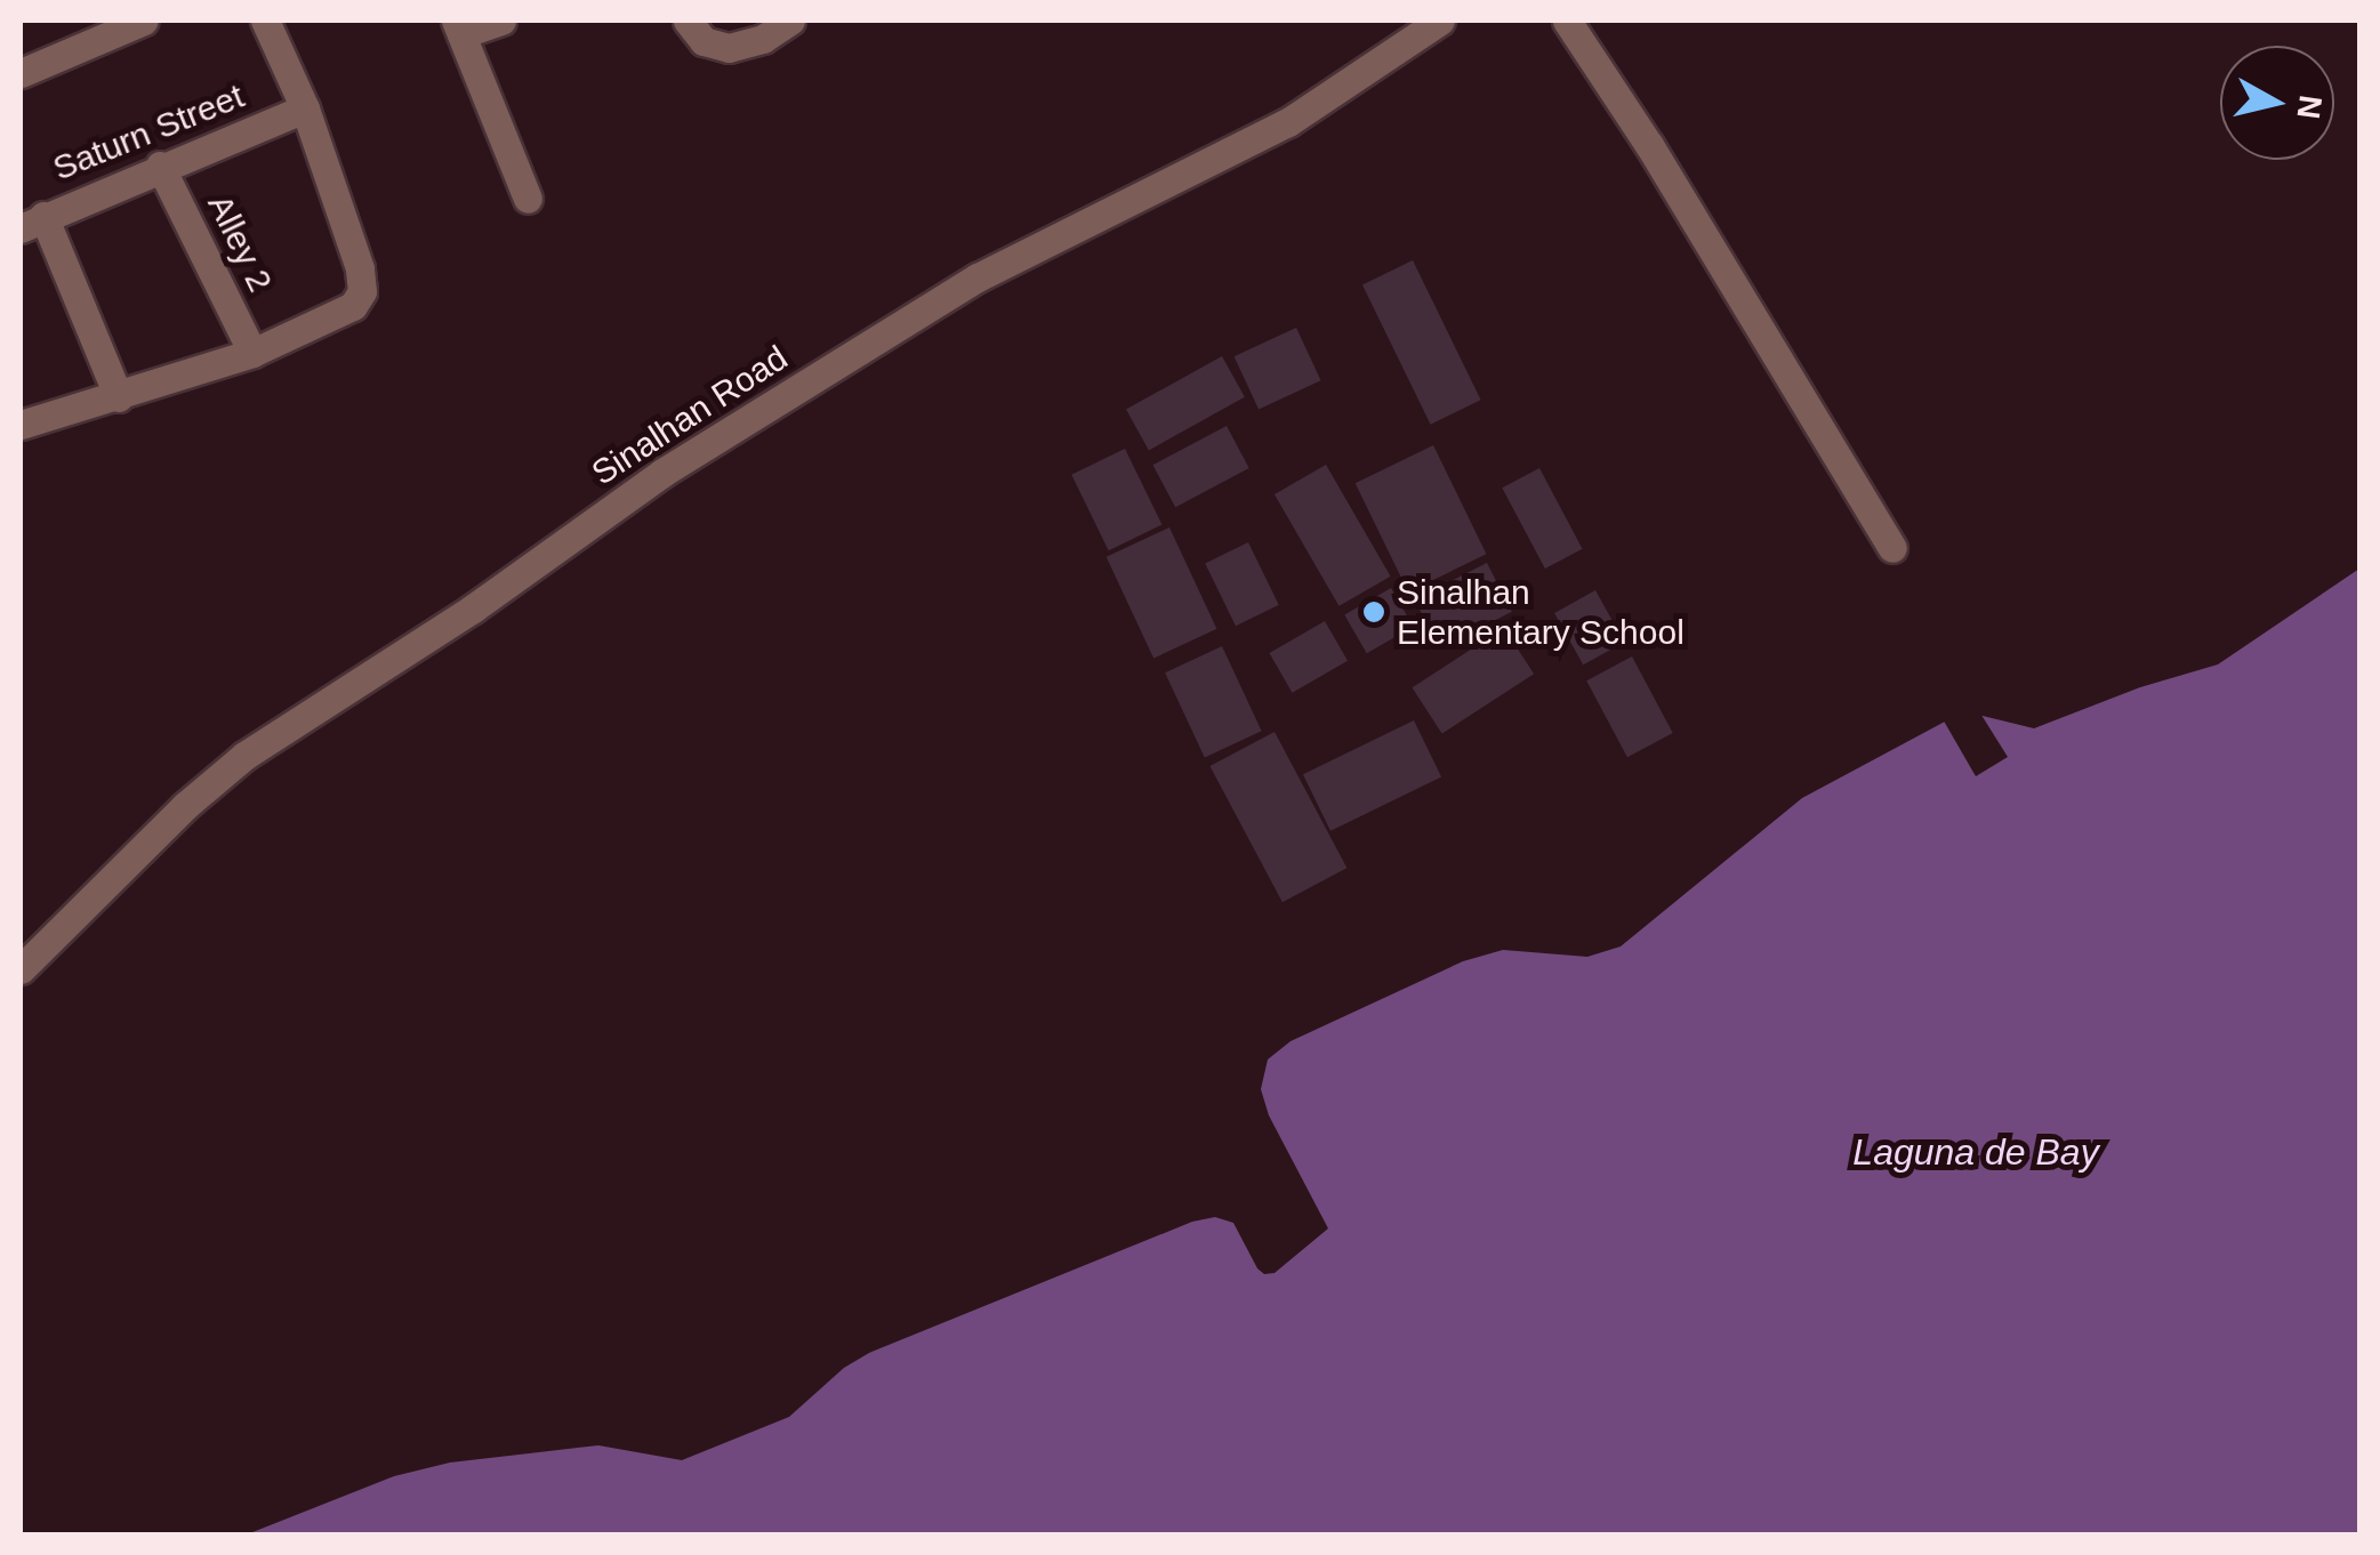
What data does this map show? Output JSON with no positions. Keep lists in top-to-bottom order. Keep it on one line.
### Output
{"streets":{"street":["Saturn Street","Alley 2","Sinalhan Road"]},"crossings":[["Saturn Street","Alley 2"]],"water":["Laguna de Bay"],"places":["Sinalhan Elementary School"],"north":"right"}
